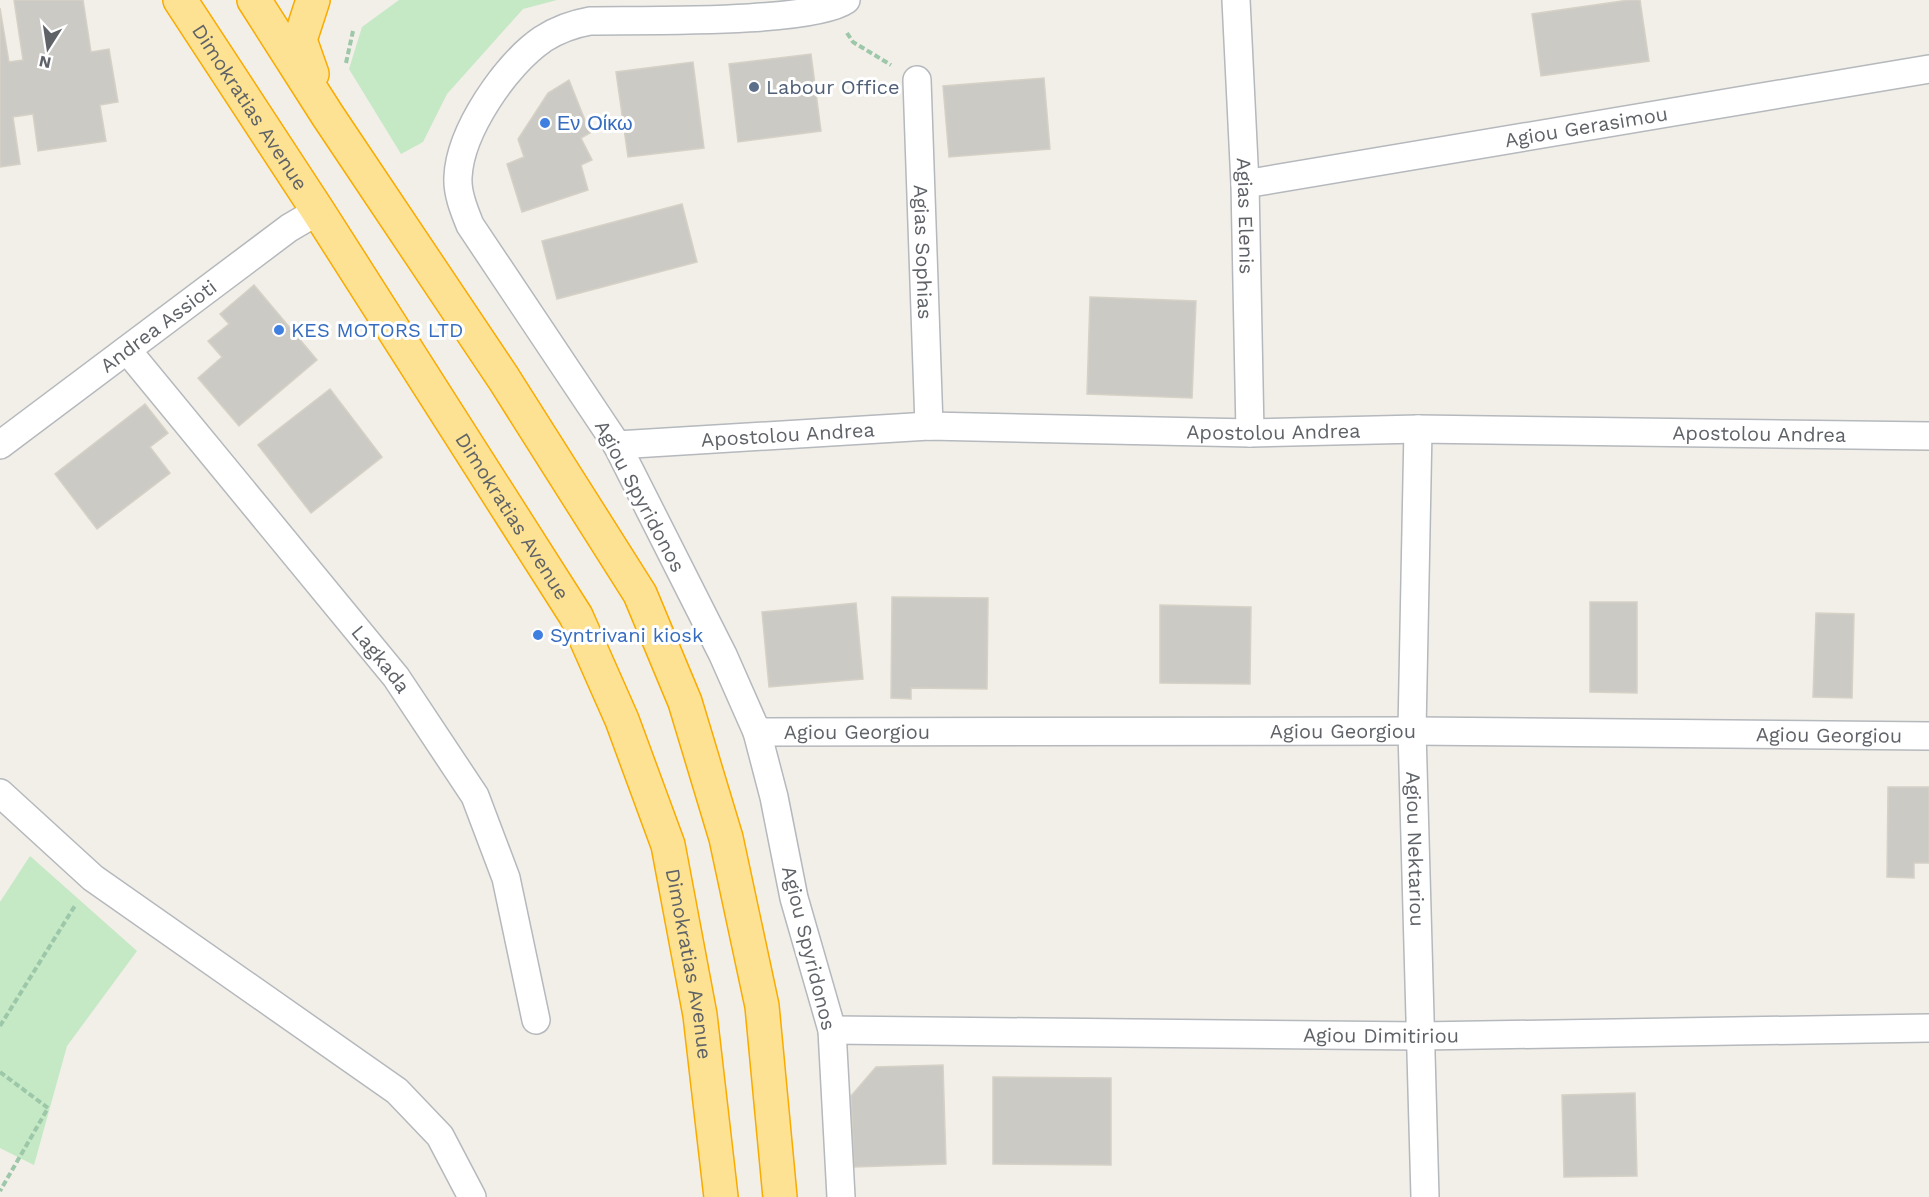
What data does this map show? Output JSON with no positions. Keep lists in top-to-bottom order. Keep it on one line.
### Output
{"streets":{"highway":["Dimokratias Avenue"],"street":["Agiou Gerasimou","Agias Elenis","Agias Sophias","Andrea Assioti","Apostolou Andrea","Agiou Spyridonos","Lagkada","Agiou Georgiou","Agiou Nektariou","Agiou Dimitiriou"]},"crossings":[["Dimokratias Avenue","Andrea Assioti"],["Agiou Gerasimou","Agias Elenis"],["Agias Elenis","Apostolou Andrea"],["Agias Sophias","Apostolou Andrea"],["Andrea Assioti","Lagkada"],["Apostolou Andrea","Agiou Spyridonos"],["Apostolou Andrea","Agiou Nektariou"],["Agiou Spyridonos","Agiou Georgiou"],["Agiou Spyridonos","Agiou Dimitiriou"],["Agiou Georgiou","Agiou Nektariou"],["Agiou Nektariou","Agiou Dimitiriou"]],"places":["Labour Office","Εν Οίκω","KES MOTORS LTD","Syntrivani kiosk"],"north":"bottom"}
